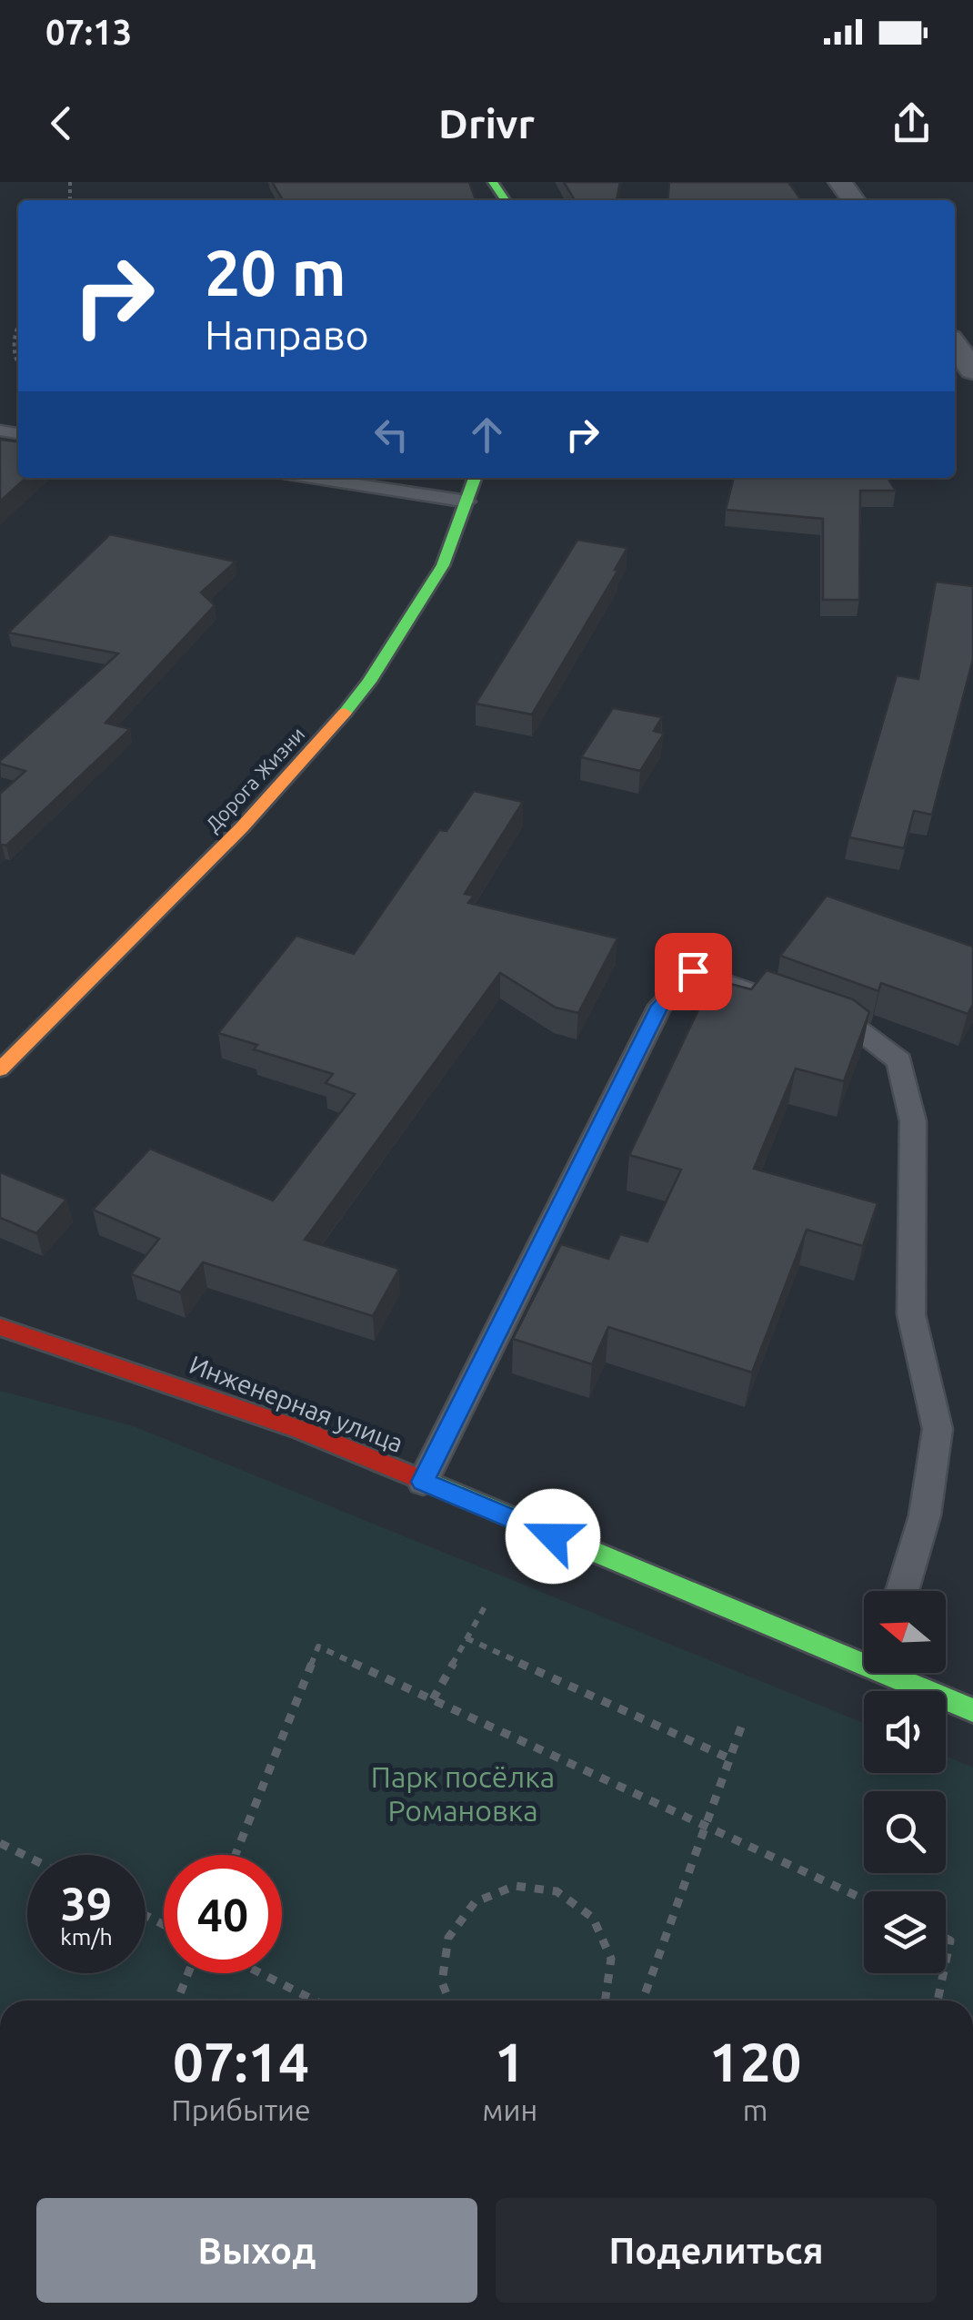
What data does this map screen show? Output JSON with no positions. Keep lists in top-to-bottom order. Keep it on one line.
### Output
{"streets":{"main road":["Дорога Жизни","Инженерная улица"]},"parks":["Парк посёлка Романовка"],"north":"left","page":{"status":"07:13","header":"Drivr","turn":["20 m","Направо"],"speed":"39 km/h","limit":"40","eta":["07:14","Прибытие","1","мин","120","m"],"buttons":["Выход","Поделиться"]}}
